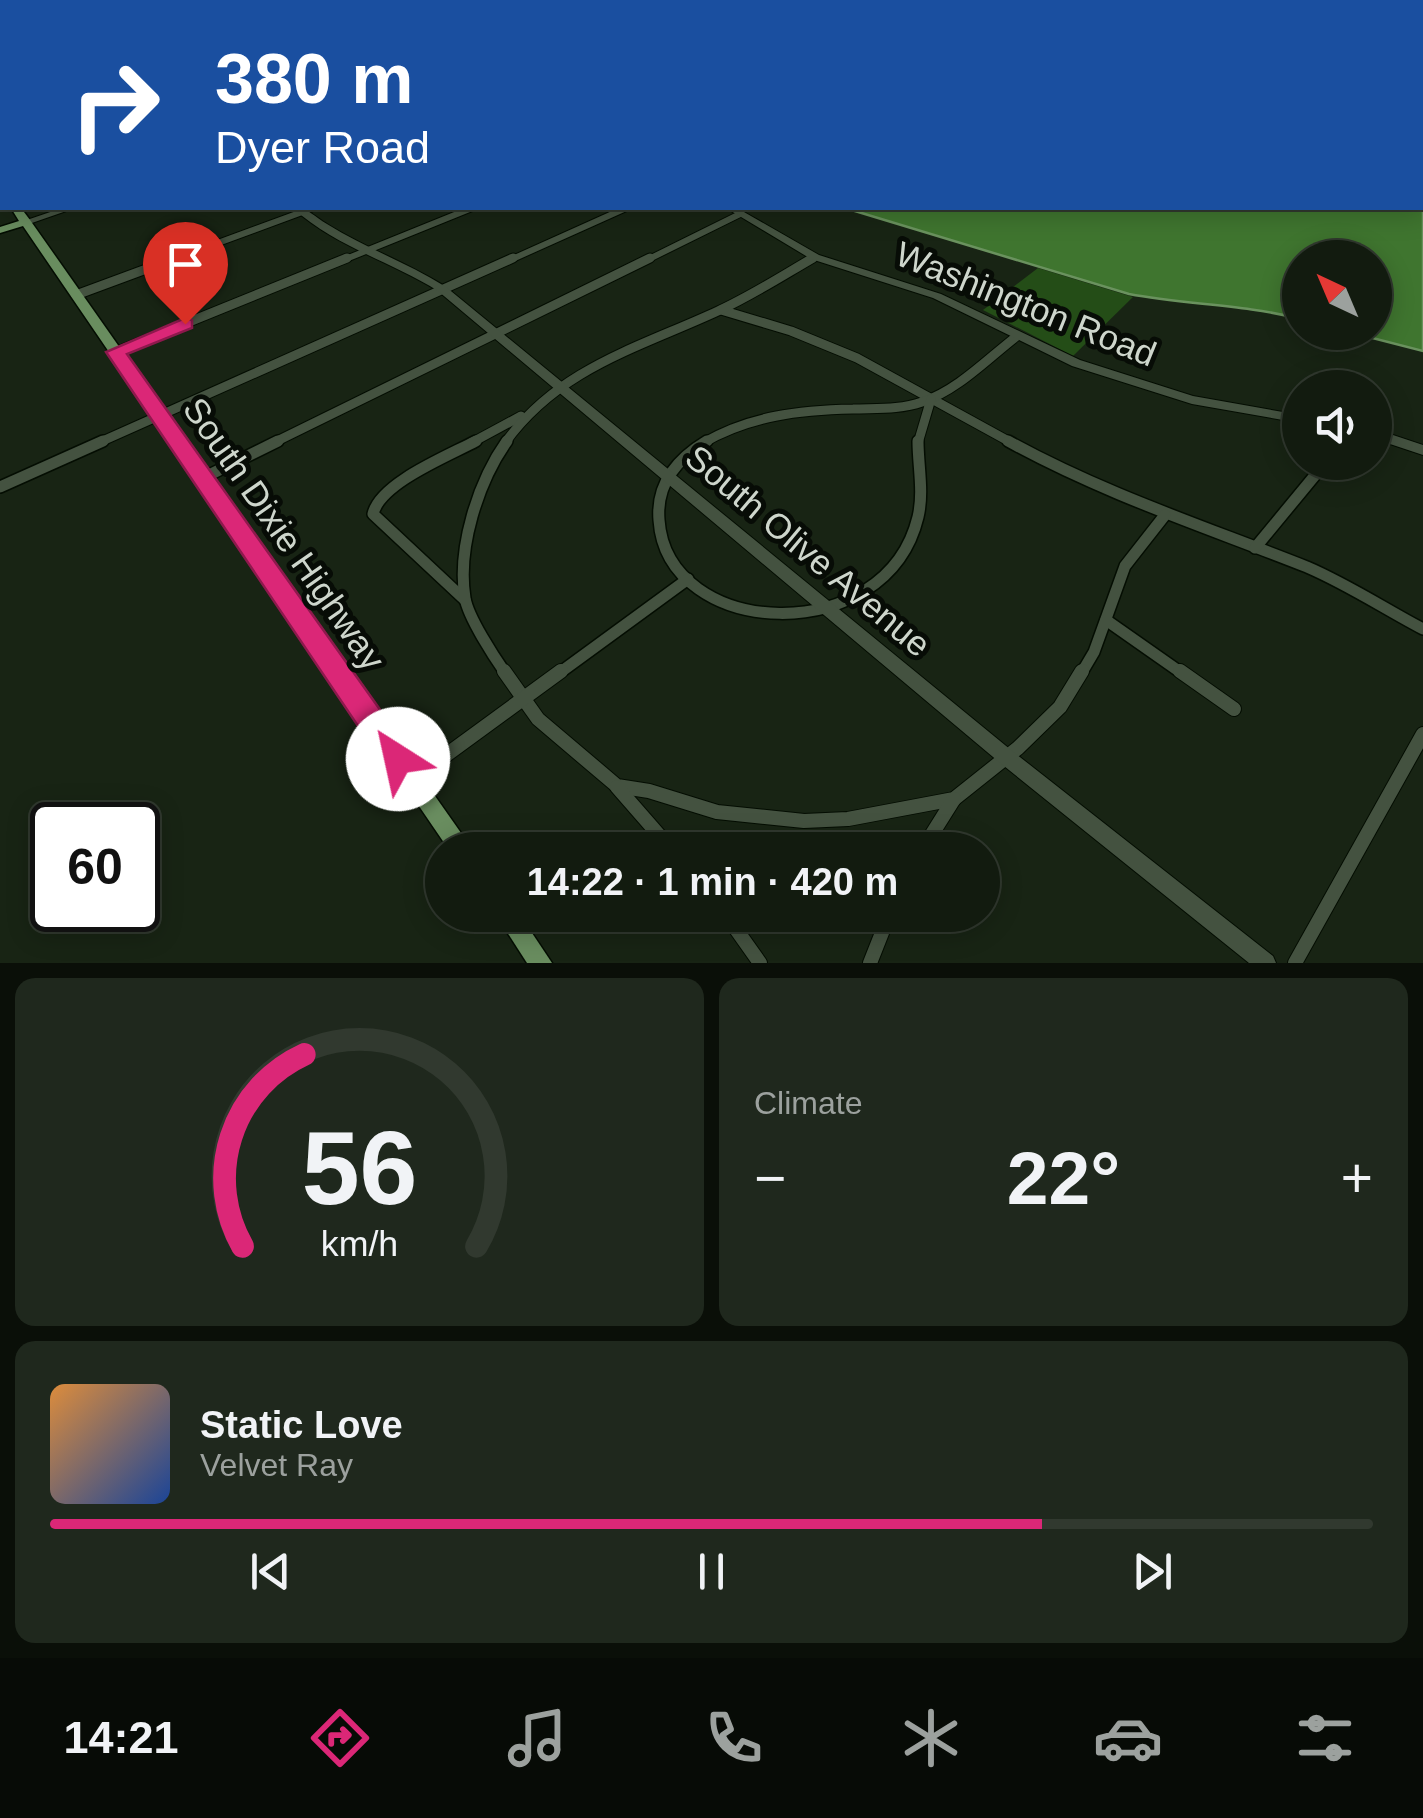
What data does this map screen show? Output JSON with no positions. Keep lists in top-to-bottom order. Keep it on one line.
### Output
{"streets":{"main road":["South Dixie Highway"],"street":["Washington Road","South Olive Avenue"]},"north":"top left","page":{"turn":["380 m","Dyer Road"],"limit":"60","trip":"14:22 · 1 min · 420 m","tile":"Climate","heat":["−","22°","+"],"song":["Static Love","Velvet Ray"],"tabs":"14:21","gauge":["56","km/h"]}}
